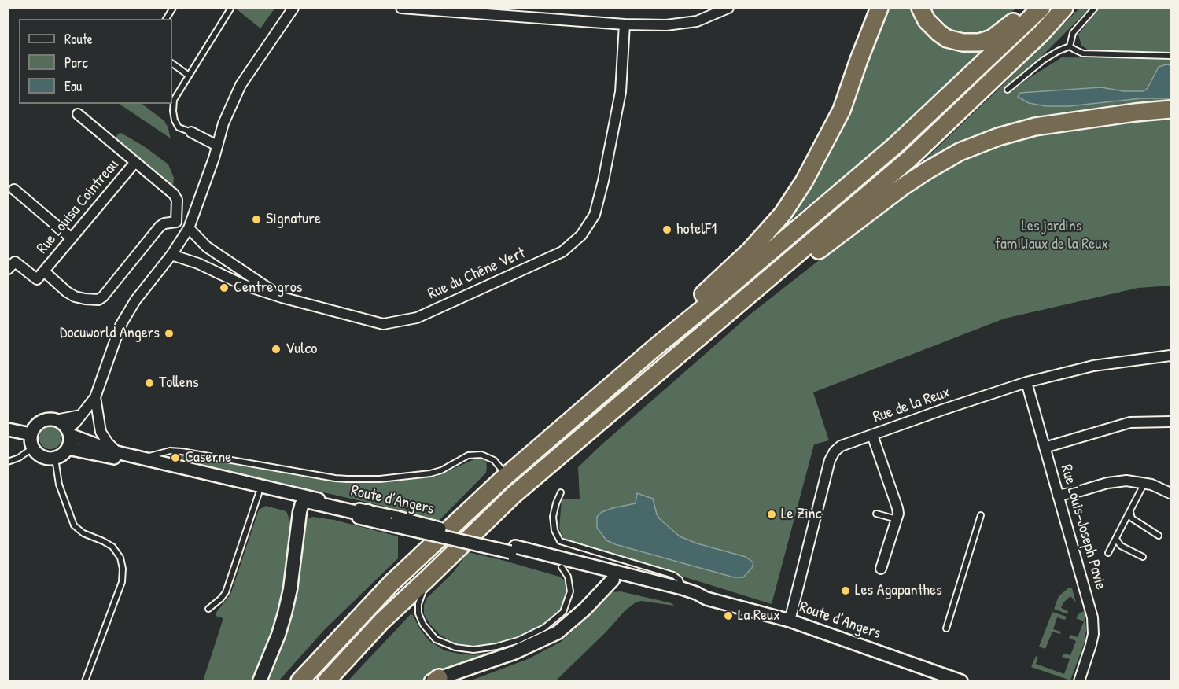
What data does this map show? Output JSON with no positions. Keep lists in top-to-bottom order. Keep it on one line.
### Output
{"streets":{"street":["Rue Louisa Cointreau","Rue du Chêne Vert","Rue de la Reux","Route d’Angers","Rue Louis-Joseph Pavie"]},"crossings":[["Rue de la Reux","Route d’Angers"],["Rue de la Reux","Rue Louis-Joseph Pavie"]],"parks":["Les jardins familiaux de la Reux"],"places":["Signature","hotelF1","Centre gros","Docuworld Angers","Vulco","Tollens","Caserne","Le Zinc","Les Agapanthes","La Reux"],"legend":["Route","Parc","Eau"]}
